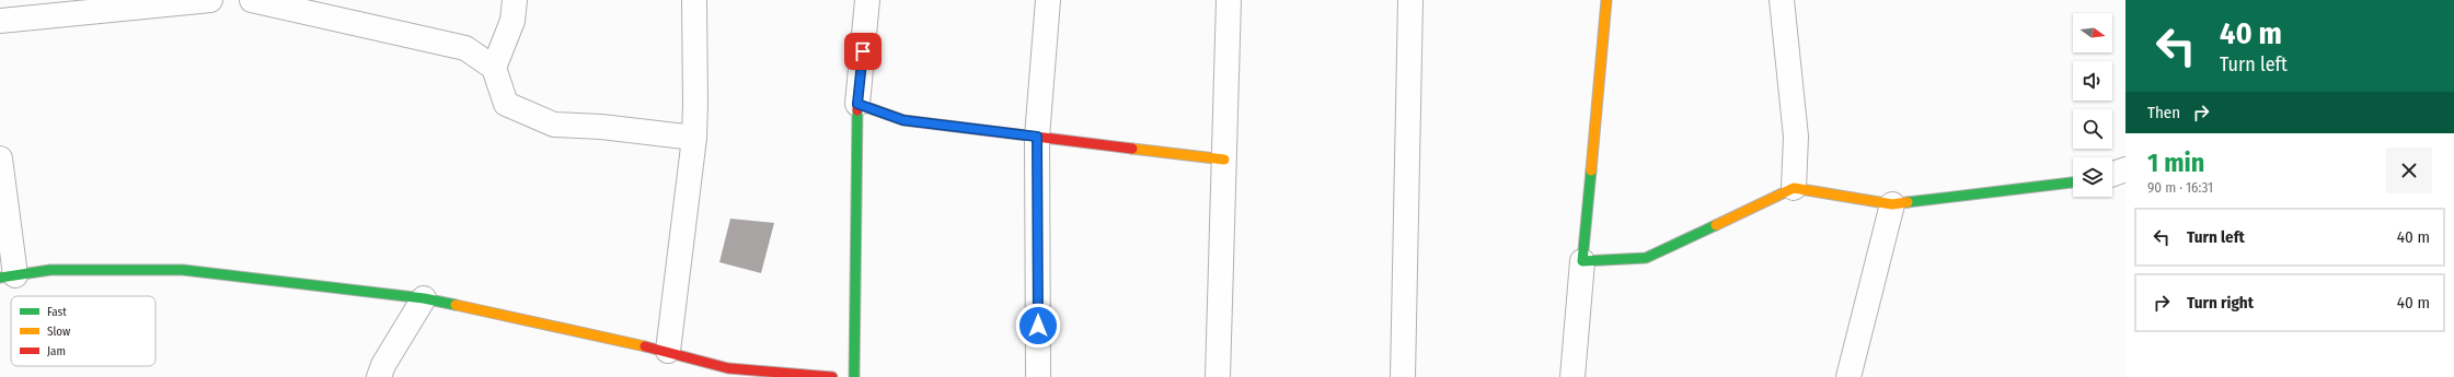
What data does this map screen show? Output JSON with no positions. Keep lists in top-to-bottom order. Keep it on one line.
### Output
{"legend":["Fast","Slow","Jam"],"north":"right","page":{"turn":["40 m","Turn left"],"then":"Then","heading":["1 min","90 m · 16:31"],"list":[{"name":"Turn left","value":"40 m"},{"name":"Turn right","value":"40 m"}]}}
